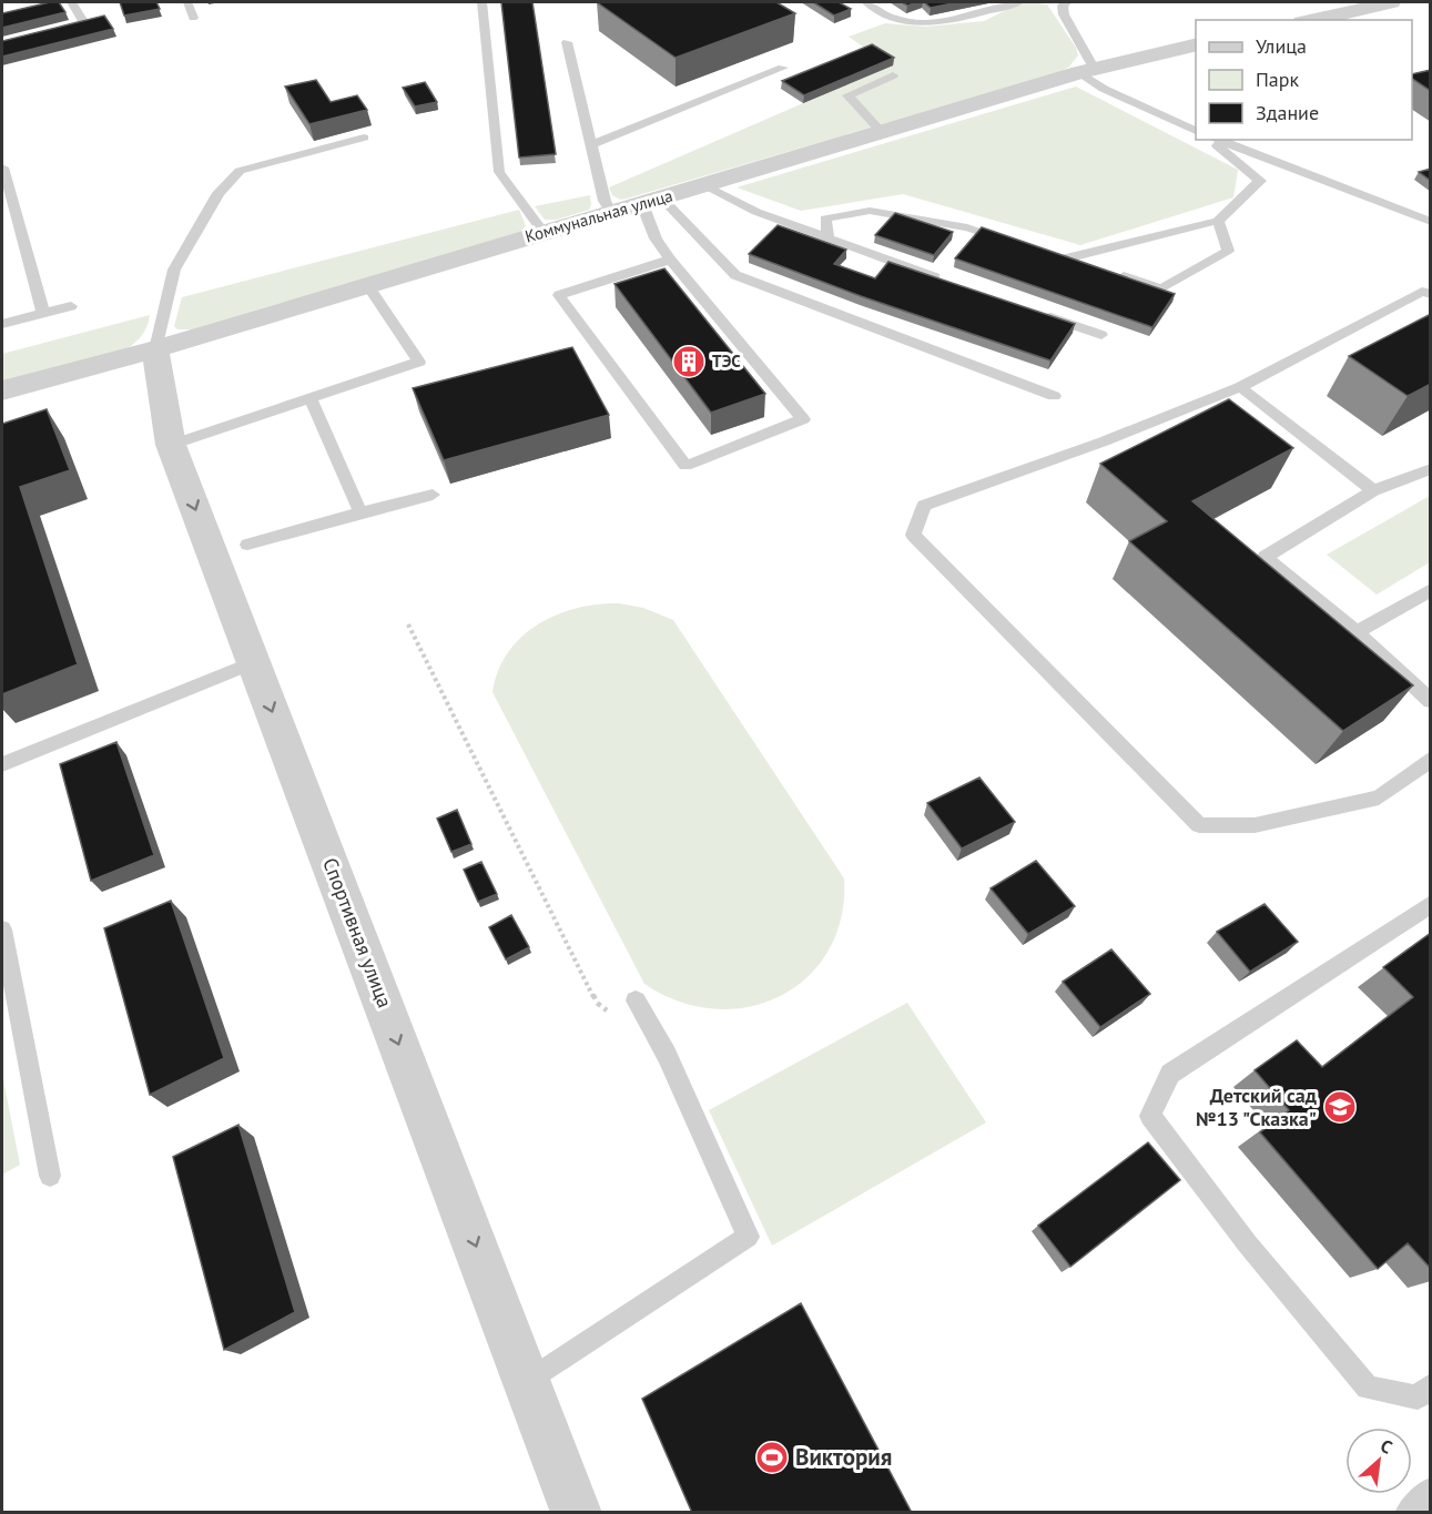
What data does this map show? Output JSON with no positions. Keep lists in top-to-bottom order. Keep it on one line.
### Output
{"streets":{"street":["Коммунальная улица","Спортивная улица"]},"crossings":[["Коммунальная улица","Спортивная улица"]],"one_way":["Спортивная улица"],"places":{"building":["ТЭС"],"school or university":["Детский сад №13 \"Сказка\""],"sports":["Виктория"]},"legend":["Улица","Парк","Здание"],"north":"top right"}
